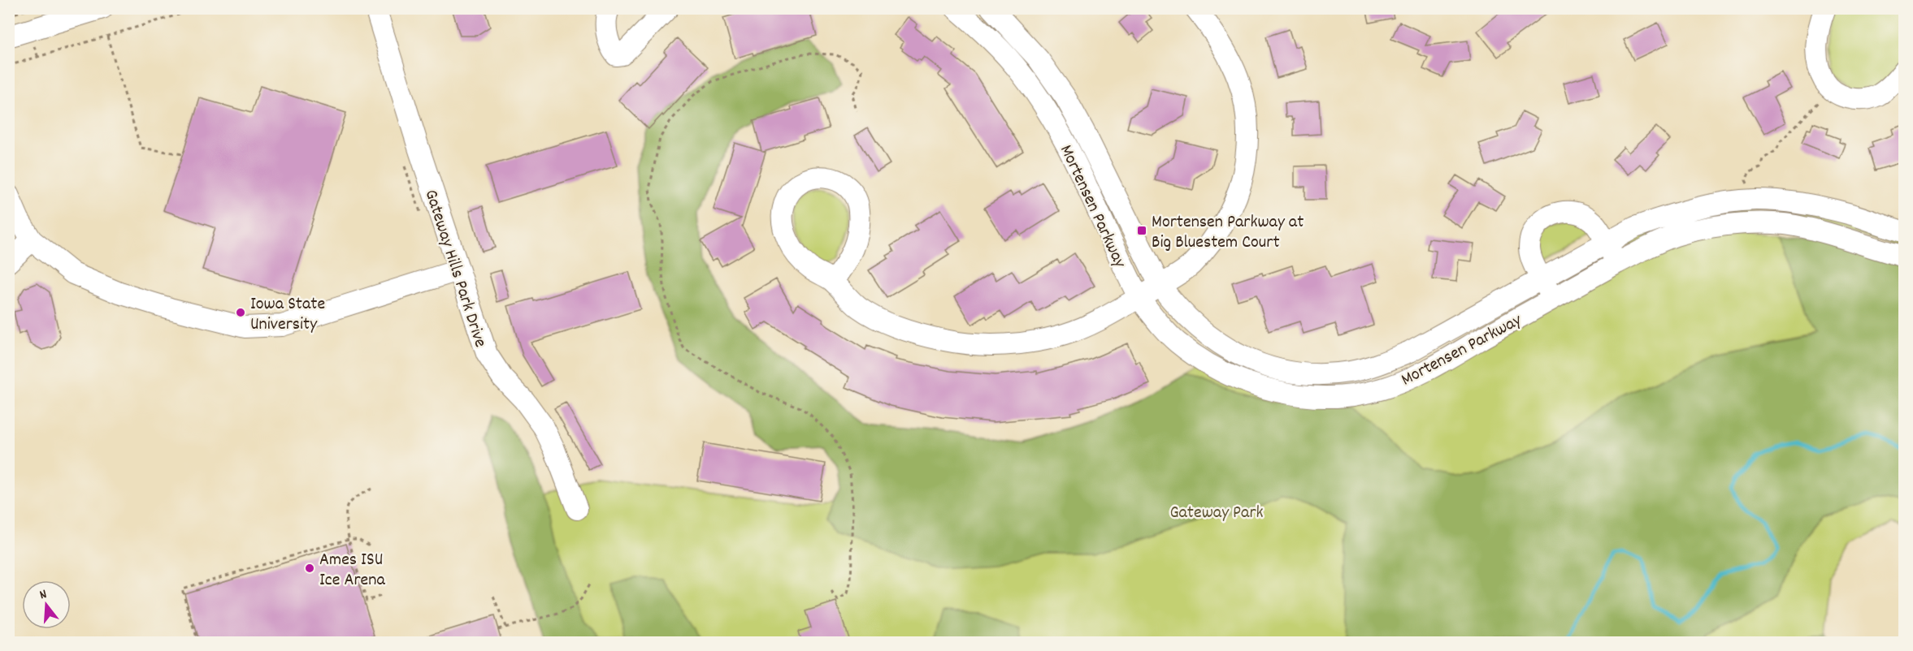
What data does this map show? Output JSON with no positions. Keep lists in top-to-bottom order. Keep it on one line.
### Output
{"streets":{"street":["Mortensen Parkway","Gateway Hills Park Drive"]},"parks":["Gateway Park"],"places":{"transit":["Mortensen Parkway at Big Bluestem Court"],"other":["Iowa State University","Ames ISU Ice Arena"]},"north":"top"}
